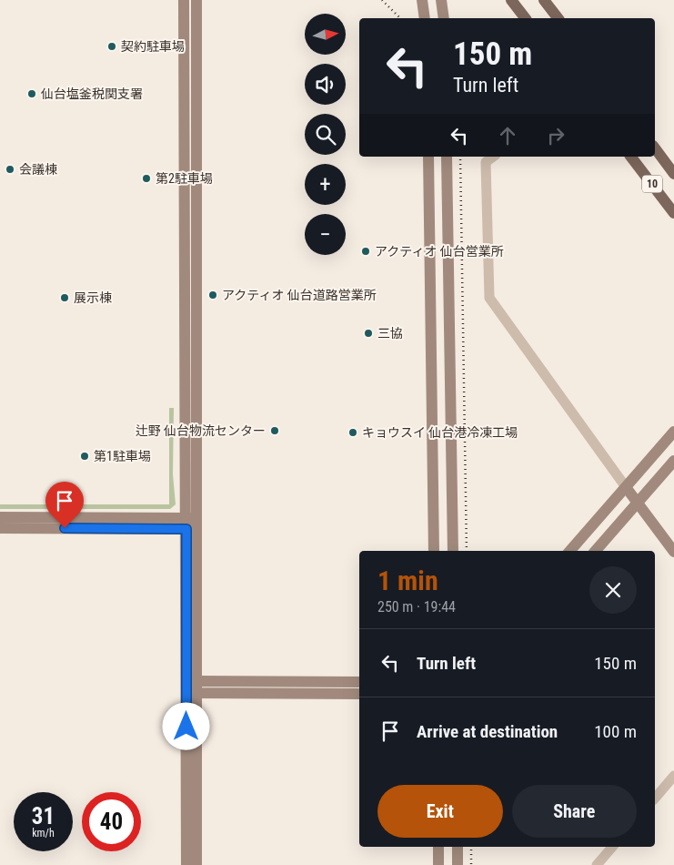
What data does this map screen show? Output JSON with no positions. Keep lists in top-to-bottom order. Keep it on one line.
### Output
{"streets":{"main road":["10"]},"places":["契約駐車場","仙台塩釜税関支署","会議棟","第2駐車場","アクティオ 仙台営業所","アクティオ 仙台道路営業所","展示棟","三協","辻野 仙台物流センター","キョウスイ 仙台港冷凍工場","第1駐車場"],"north":"right","page":{"map_buttons":["+","−"],"turn":["150 m","Turn left"],"heading":["1 min","250 m · 19:44"],"list":[{"name":"Turn left","value":"150 m"},{"name":"Arrive at destination","value":"100 m"}],"buttons":["Exit","Share"],"speed":"31 km/h","limit":"40"}}
